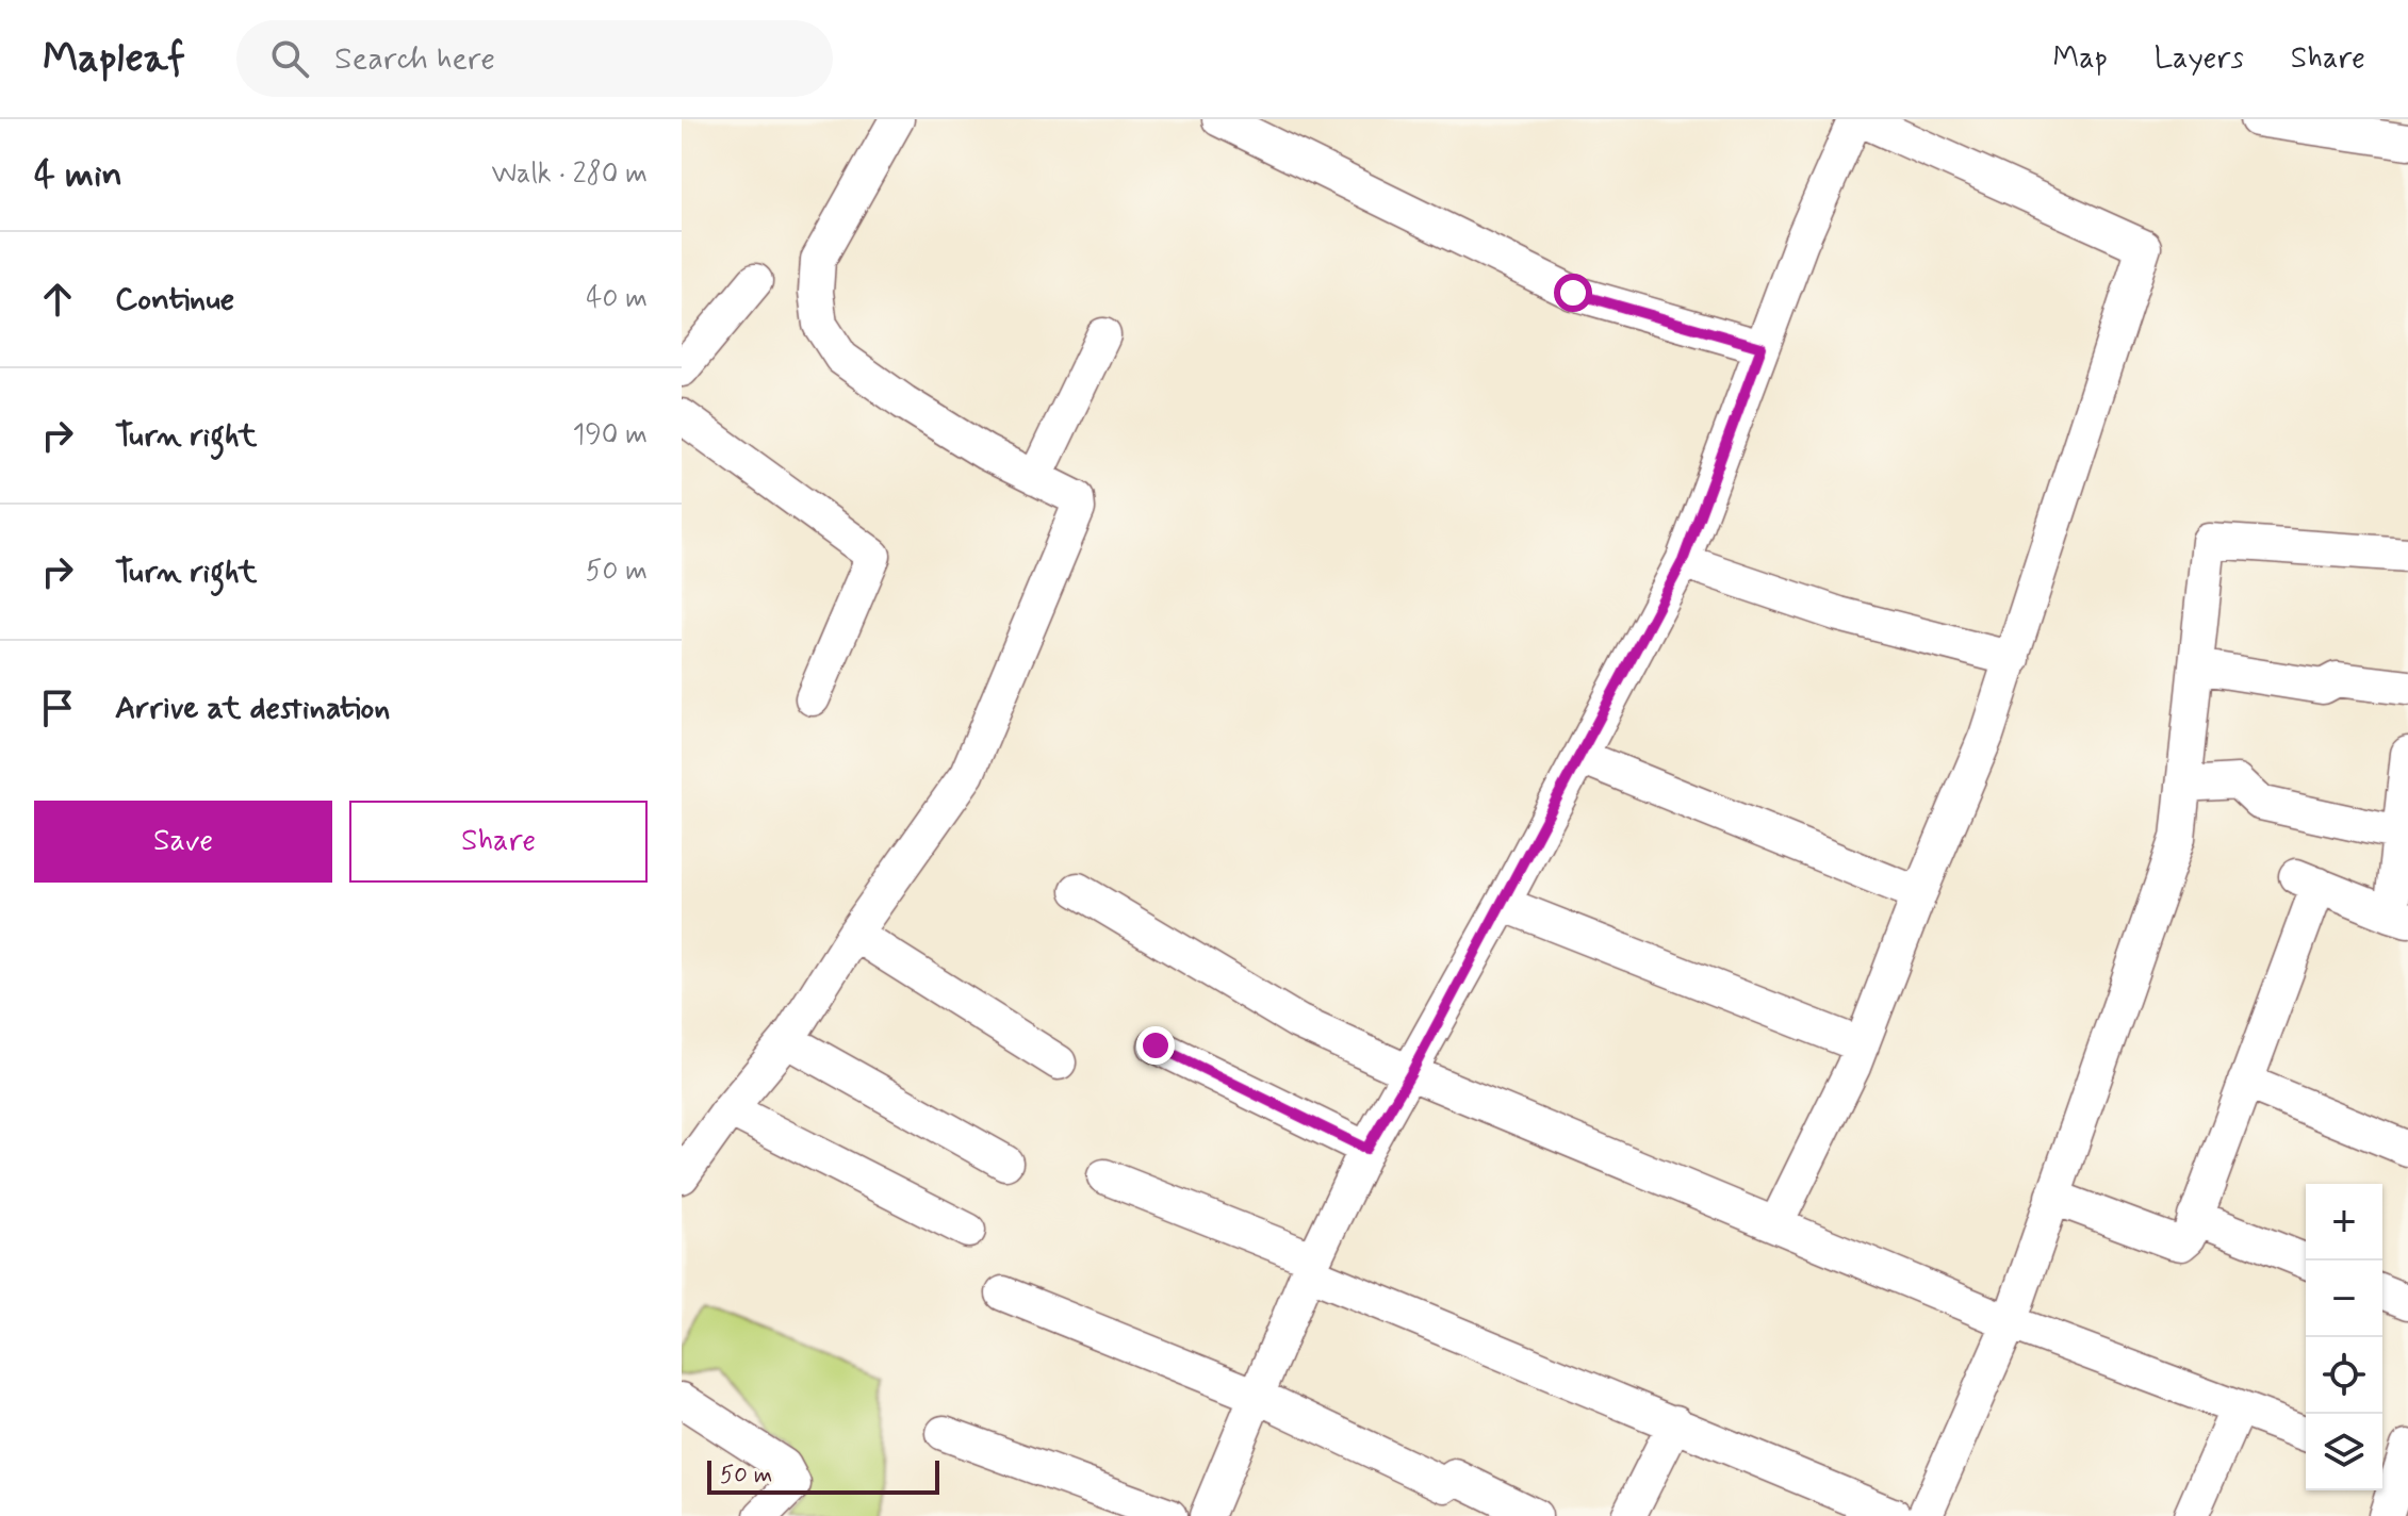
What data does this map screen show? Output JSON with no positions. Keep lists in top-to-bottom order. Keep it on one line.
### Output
{"scale_bar":"50 m","page":{"header":"Mapleaf","search":"Search here","nav":["Map","Layers","Share"],"heading":["4 min","Walk · 280 m"],"list":[["Continue","40 m"],["Turn right","190 m"],["Turn right","50 m"],"Arrive at destination"],"buttons":["Save","Share"],"map_buttons":["+","−"],"scale":"50 m"}}
